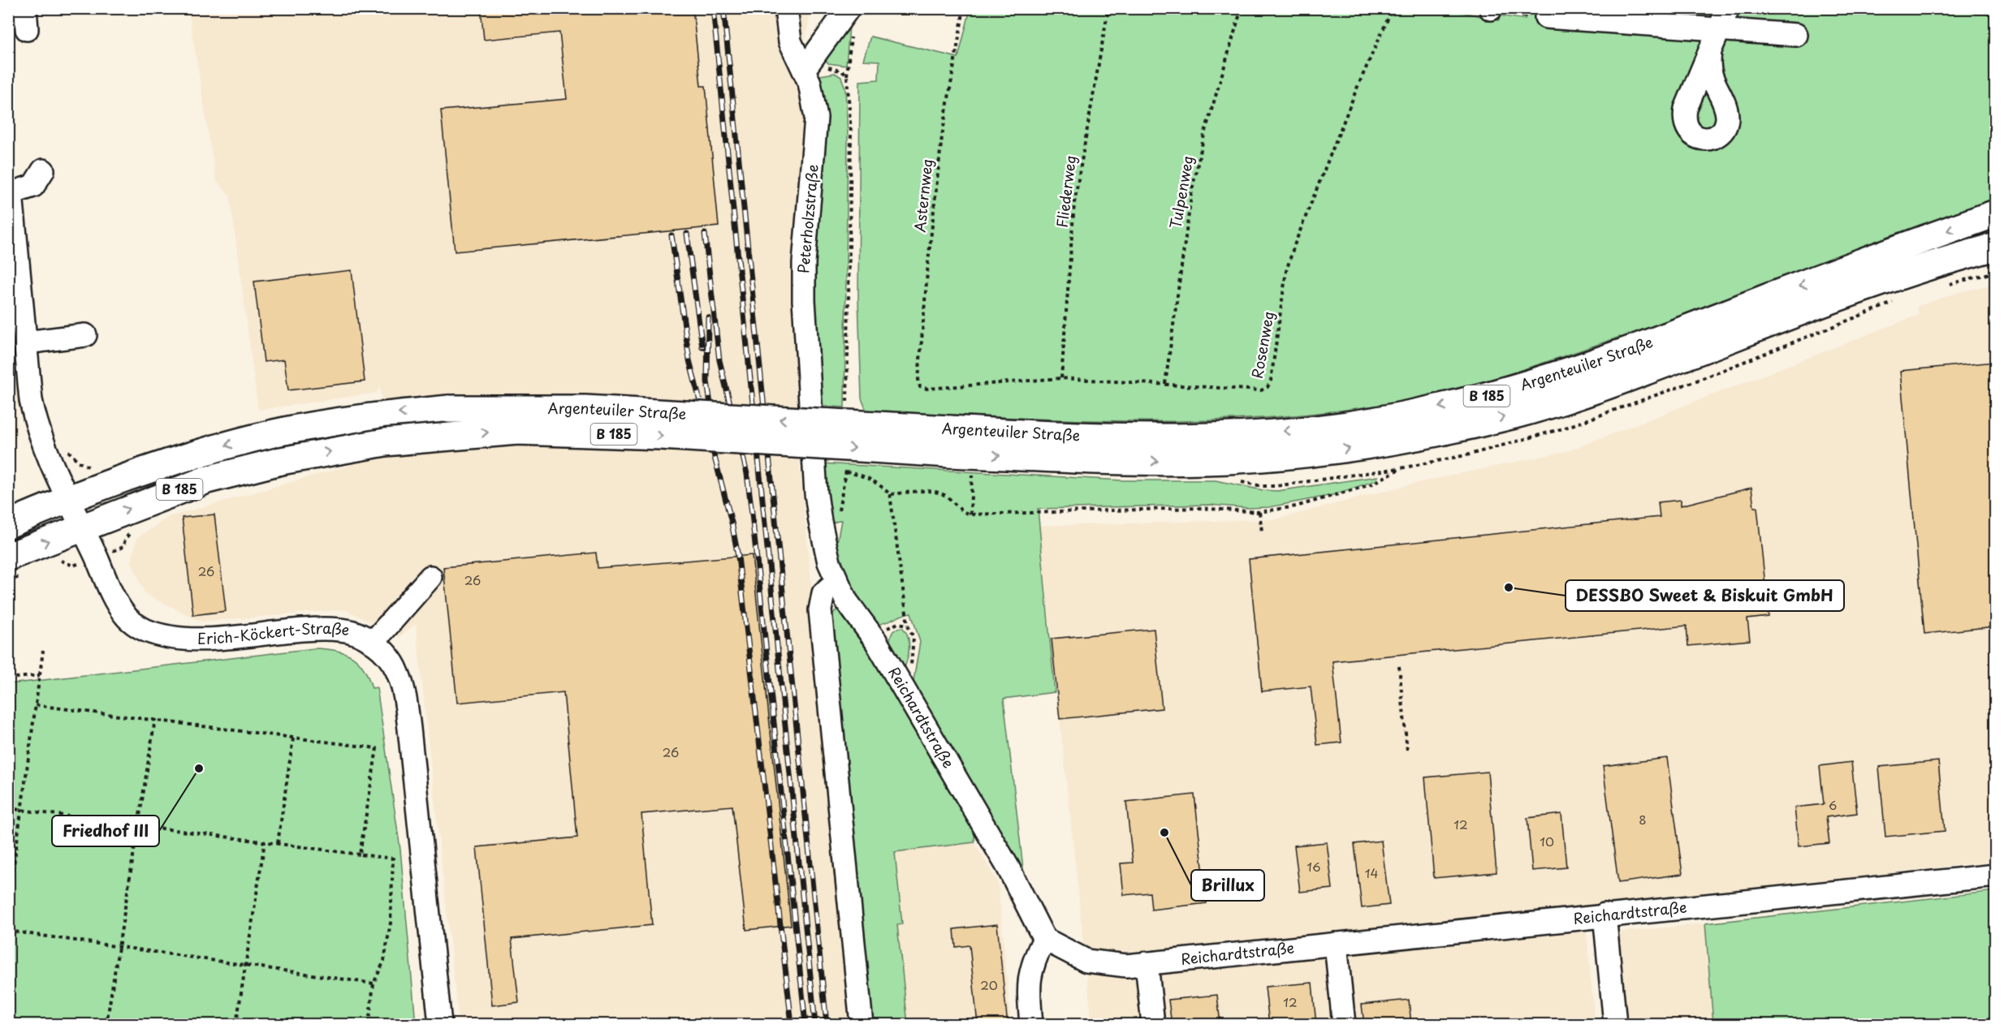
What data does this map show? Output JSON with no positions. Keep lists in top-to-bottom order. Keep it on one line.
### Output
{"streets":{"main road":["Argenteuiler Straße","B 185"],"street":["Peterholzstraße","Erich-Köckert-Straße","Reichardtstraße"],"path":["Fliederweg","Tulpenweg","Asternweg","Rosenweg"]},"crossings":[["Fliederweg","Rosenweg"],["Tulpenweg","Rosenweg"],["Asternweg","Rosenweg"],["Peterholzstraße","Reichardtstraße"],["Argenteuiler Straße","Erich-Köckert-Straße"]],"places":["DESSBO Sweet & Biskuit GmbH","Friedhof III","Brillux"],"house_numbers":["26","26","26","6","8","12","10","16","14","20","12"]}
